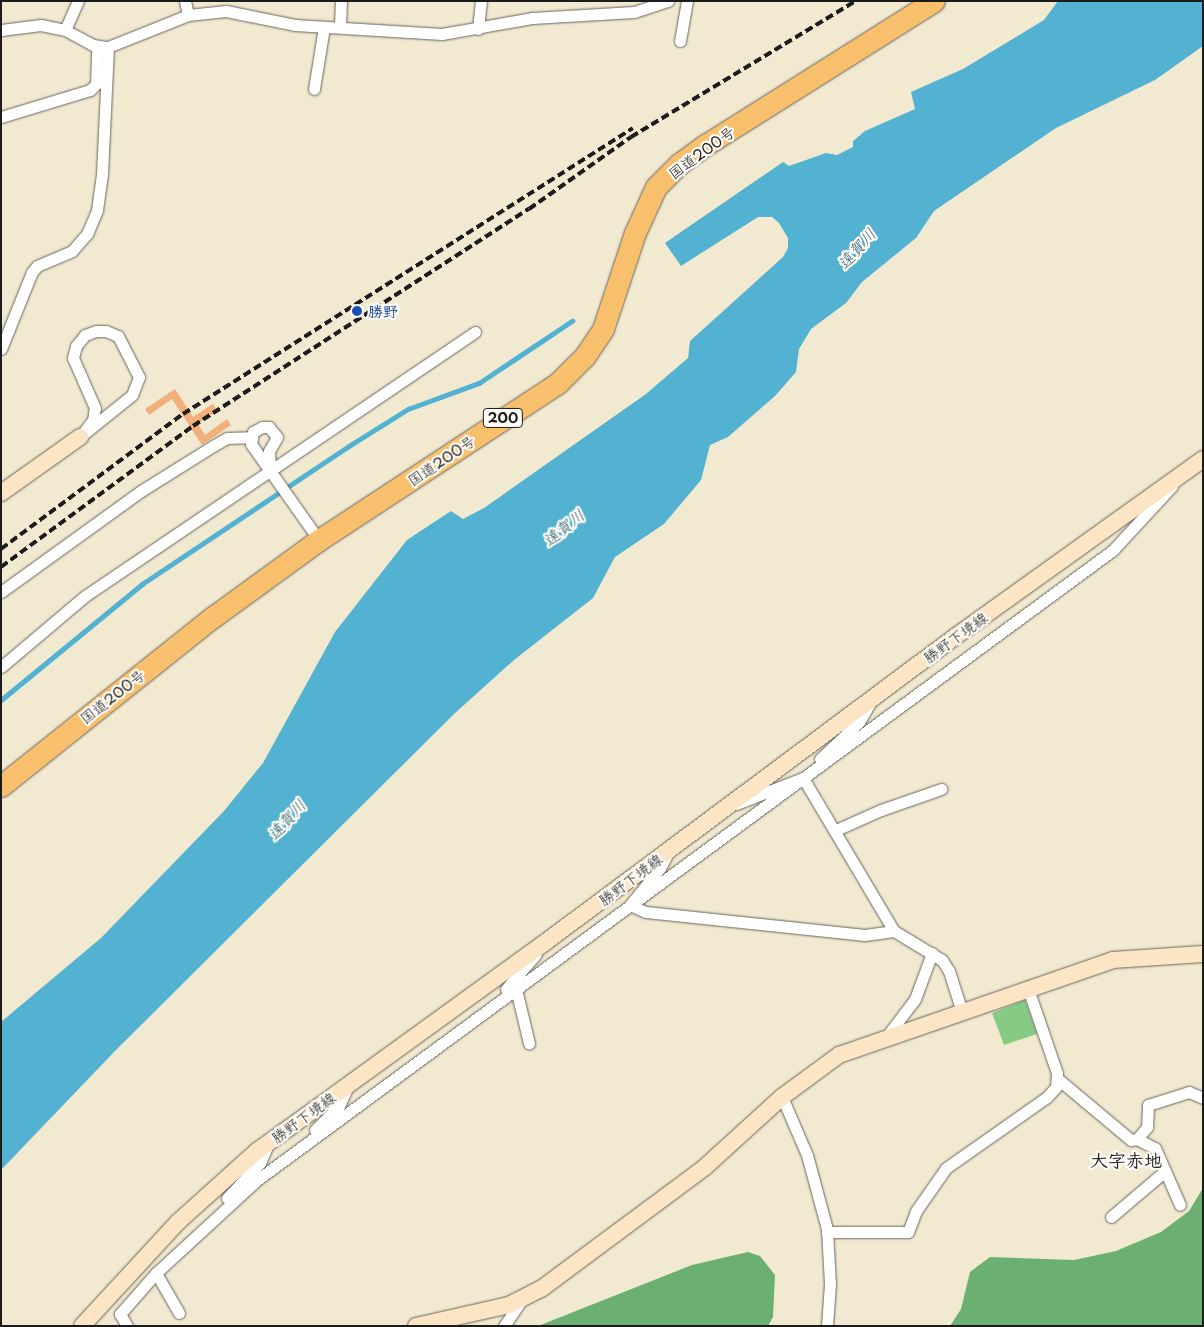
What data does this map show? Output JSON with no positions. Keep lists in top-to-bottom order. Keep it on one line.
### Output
{"streets":{"highway":["国道200号","200"],"main road":["勝野下境線"]},"districts":["大字赤地"],"water":["遠賀川"],"places":["勝野"]}
